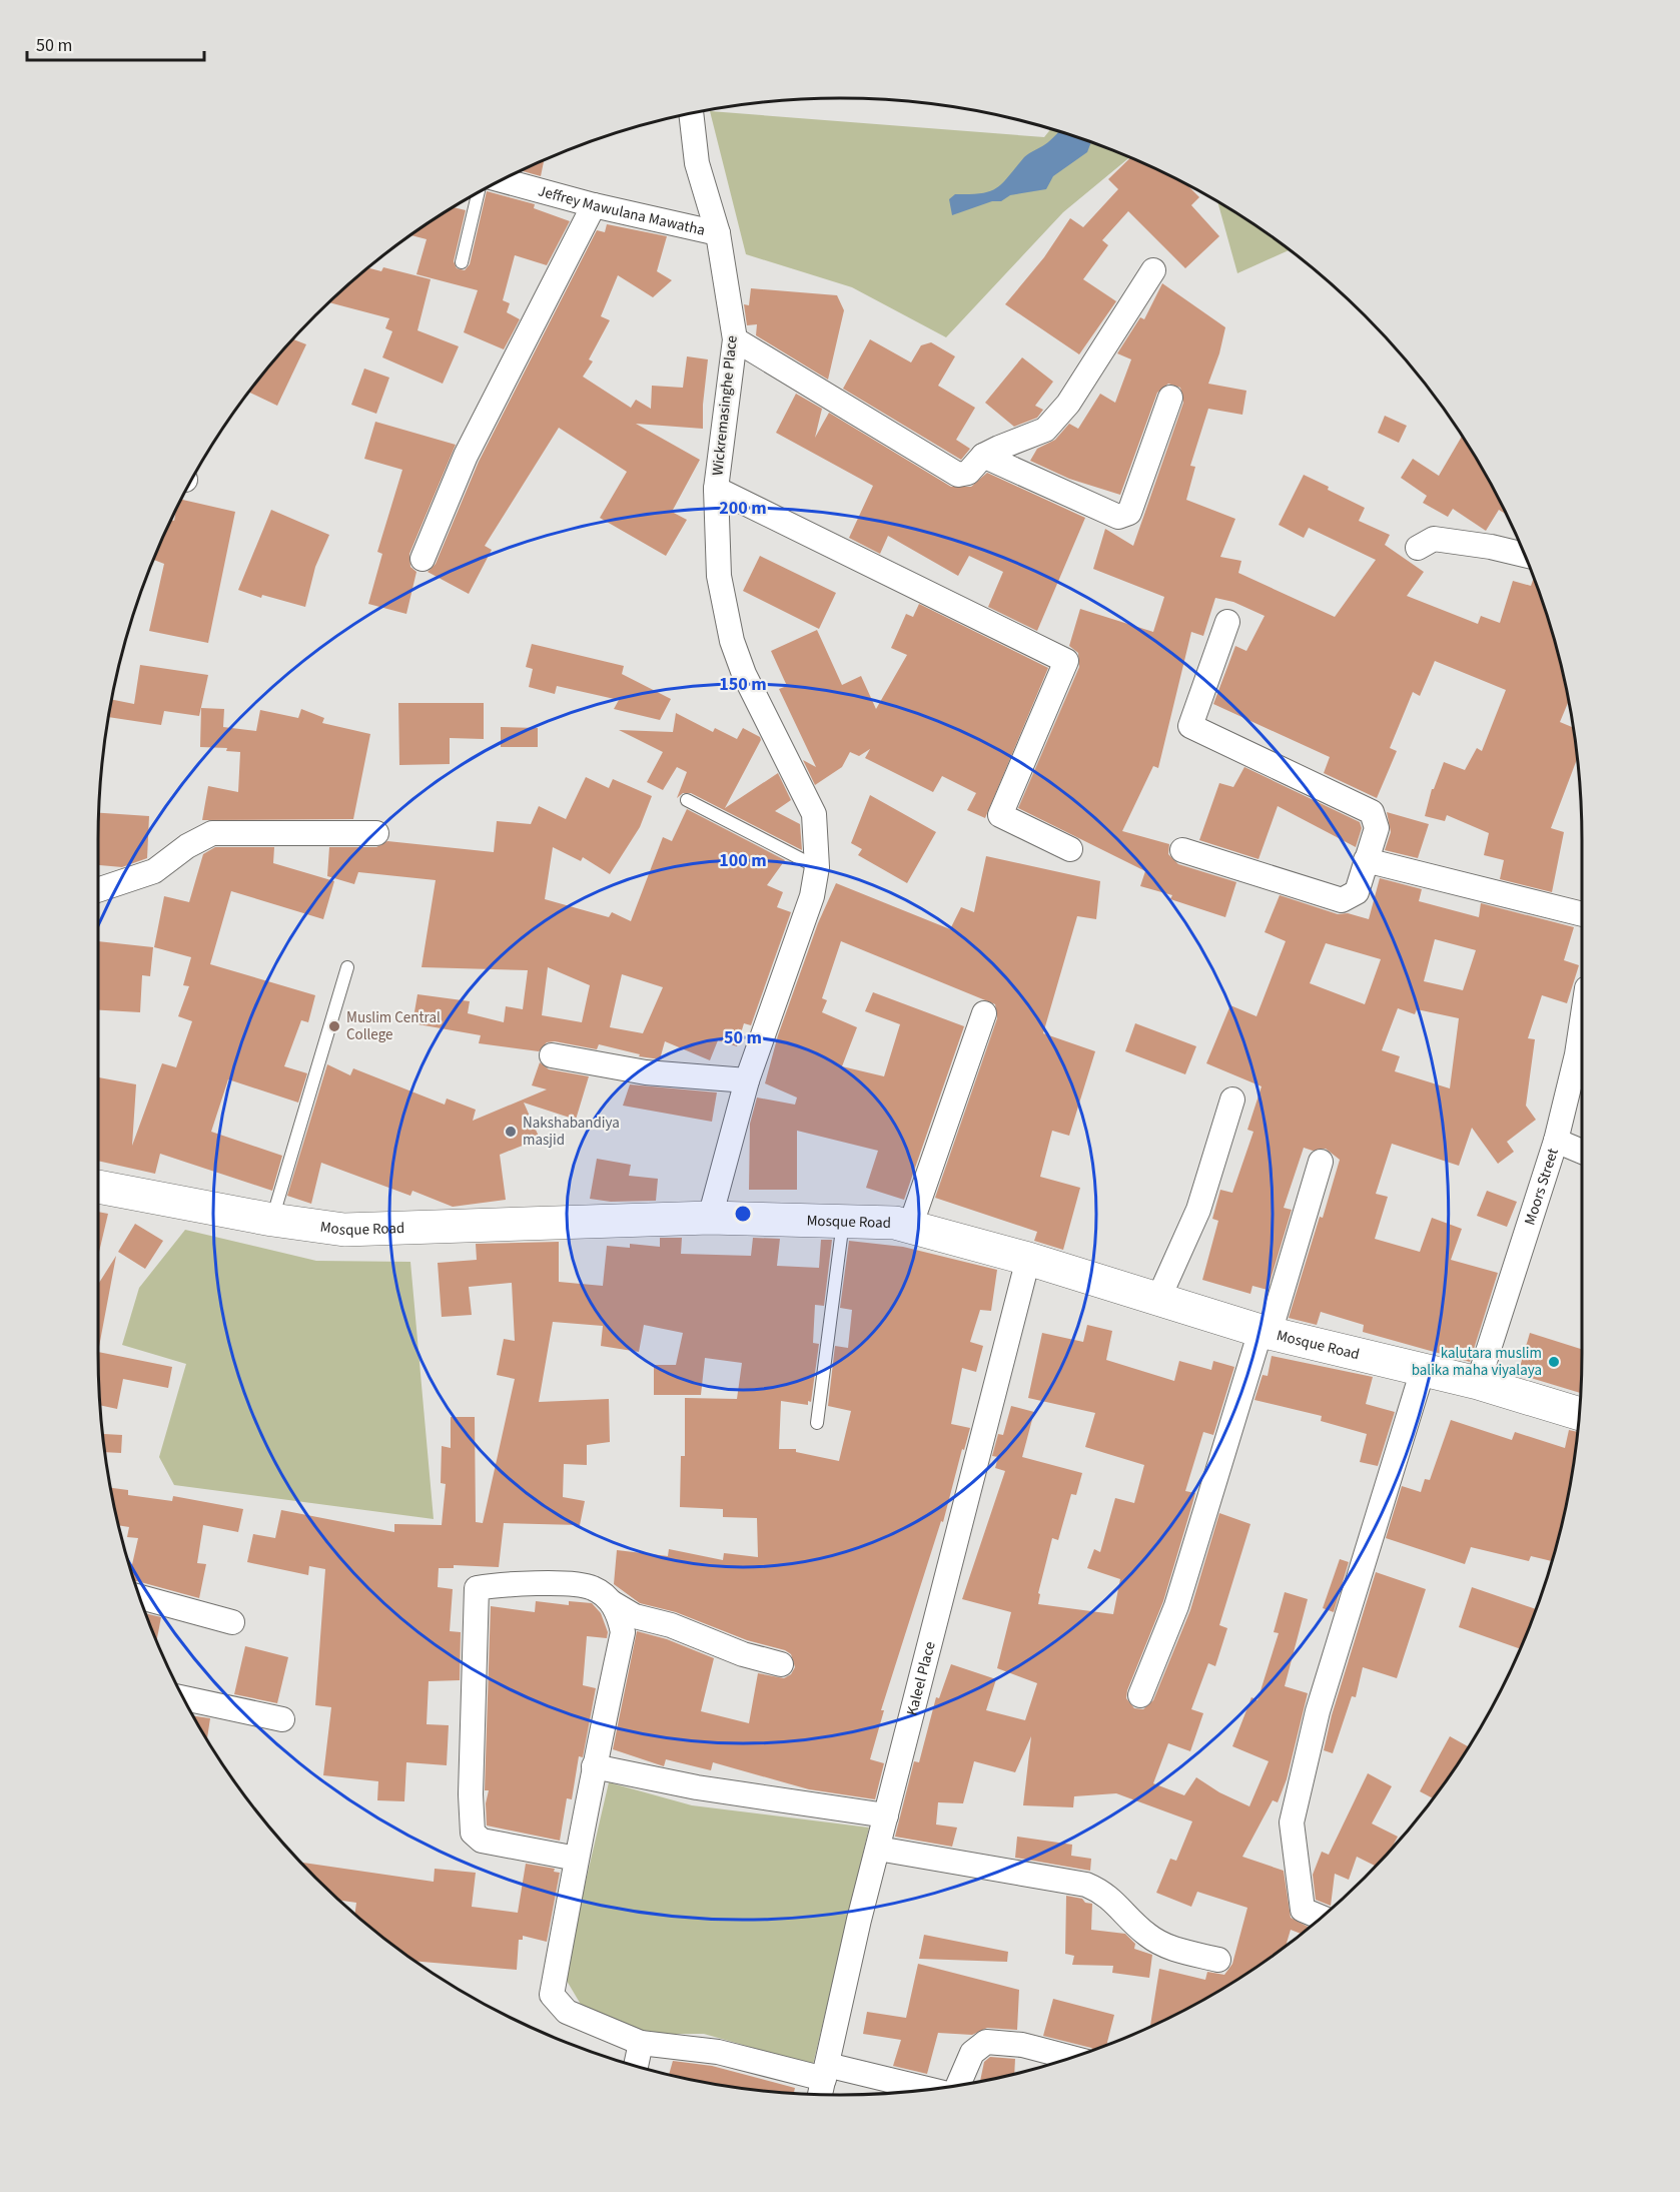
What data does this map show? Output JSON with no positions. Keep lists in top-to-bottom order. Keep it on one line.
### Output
{"streets":{"street":["Jeffrey Mawulana Mawatha","Wickremasinghe Place","Moors Street","Mosque Road","Kaleel Place"]},"crossings":[["Jeffrey Mawulana Mawatha","Wickremasinghe Place"],["Wickremasinghe Place","Mosque Road"],["Moors Street","Mosque Road"],["Mosque Road","Kaleel Place"]],"places":["Muslim Central College","Nakshabandiya masjid","kalutara muslim balika maha viyalaya"],"scale_bar":"50 m","rings":["200 m","150 m","100 m","50 m"]}
